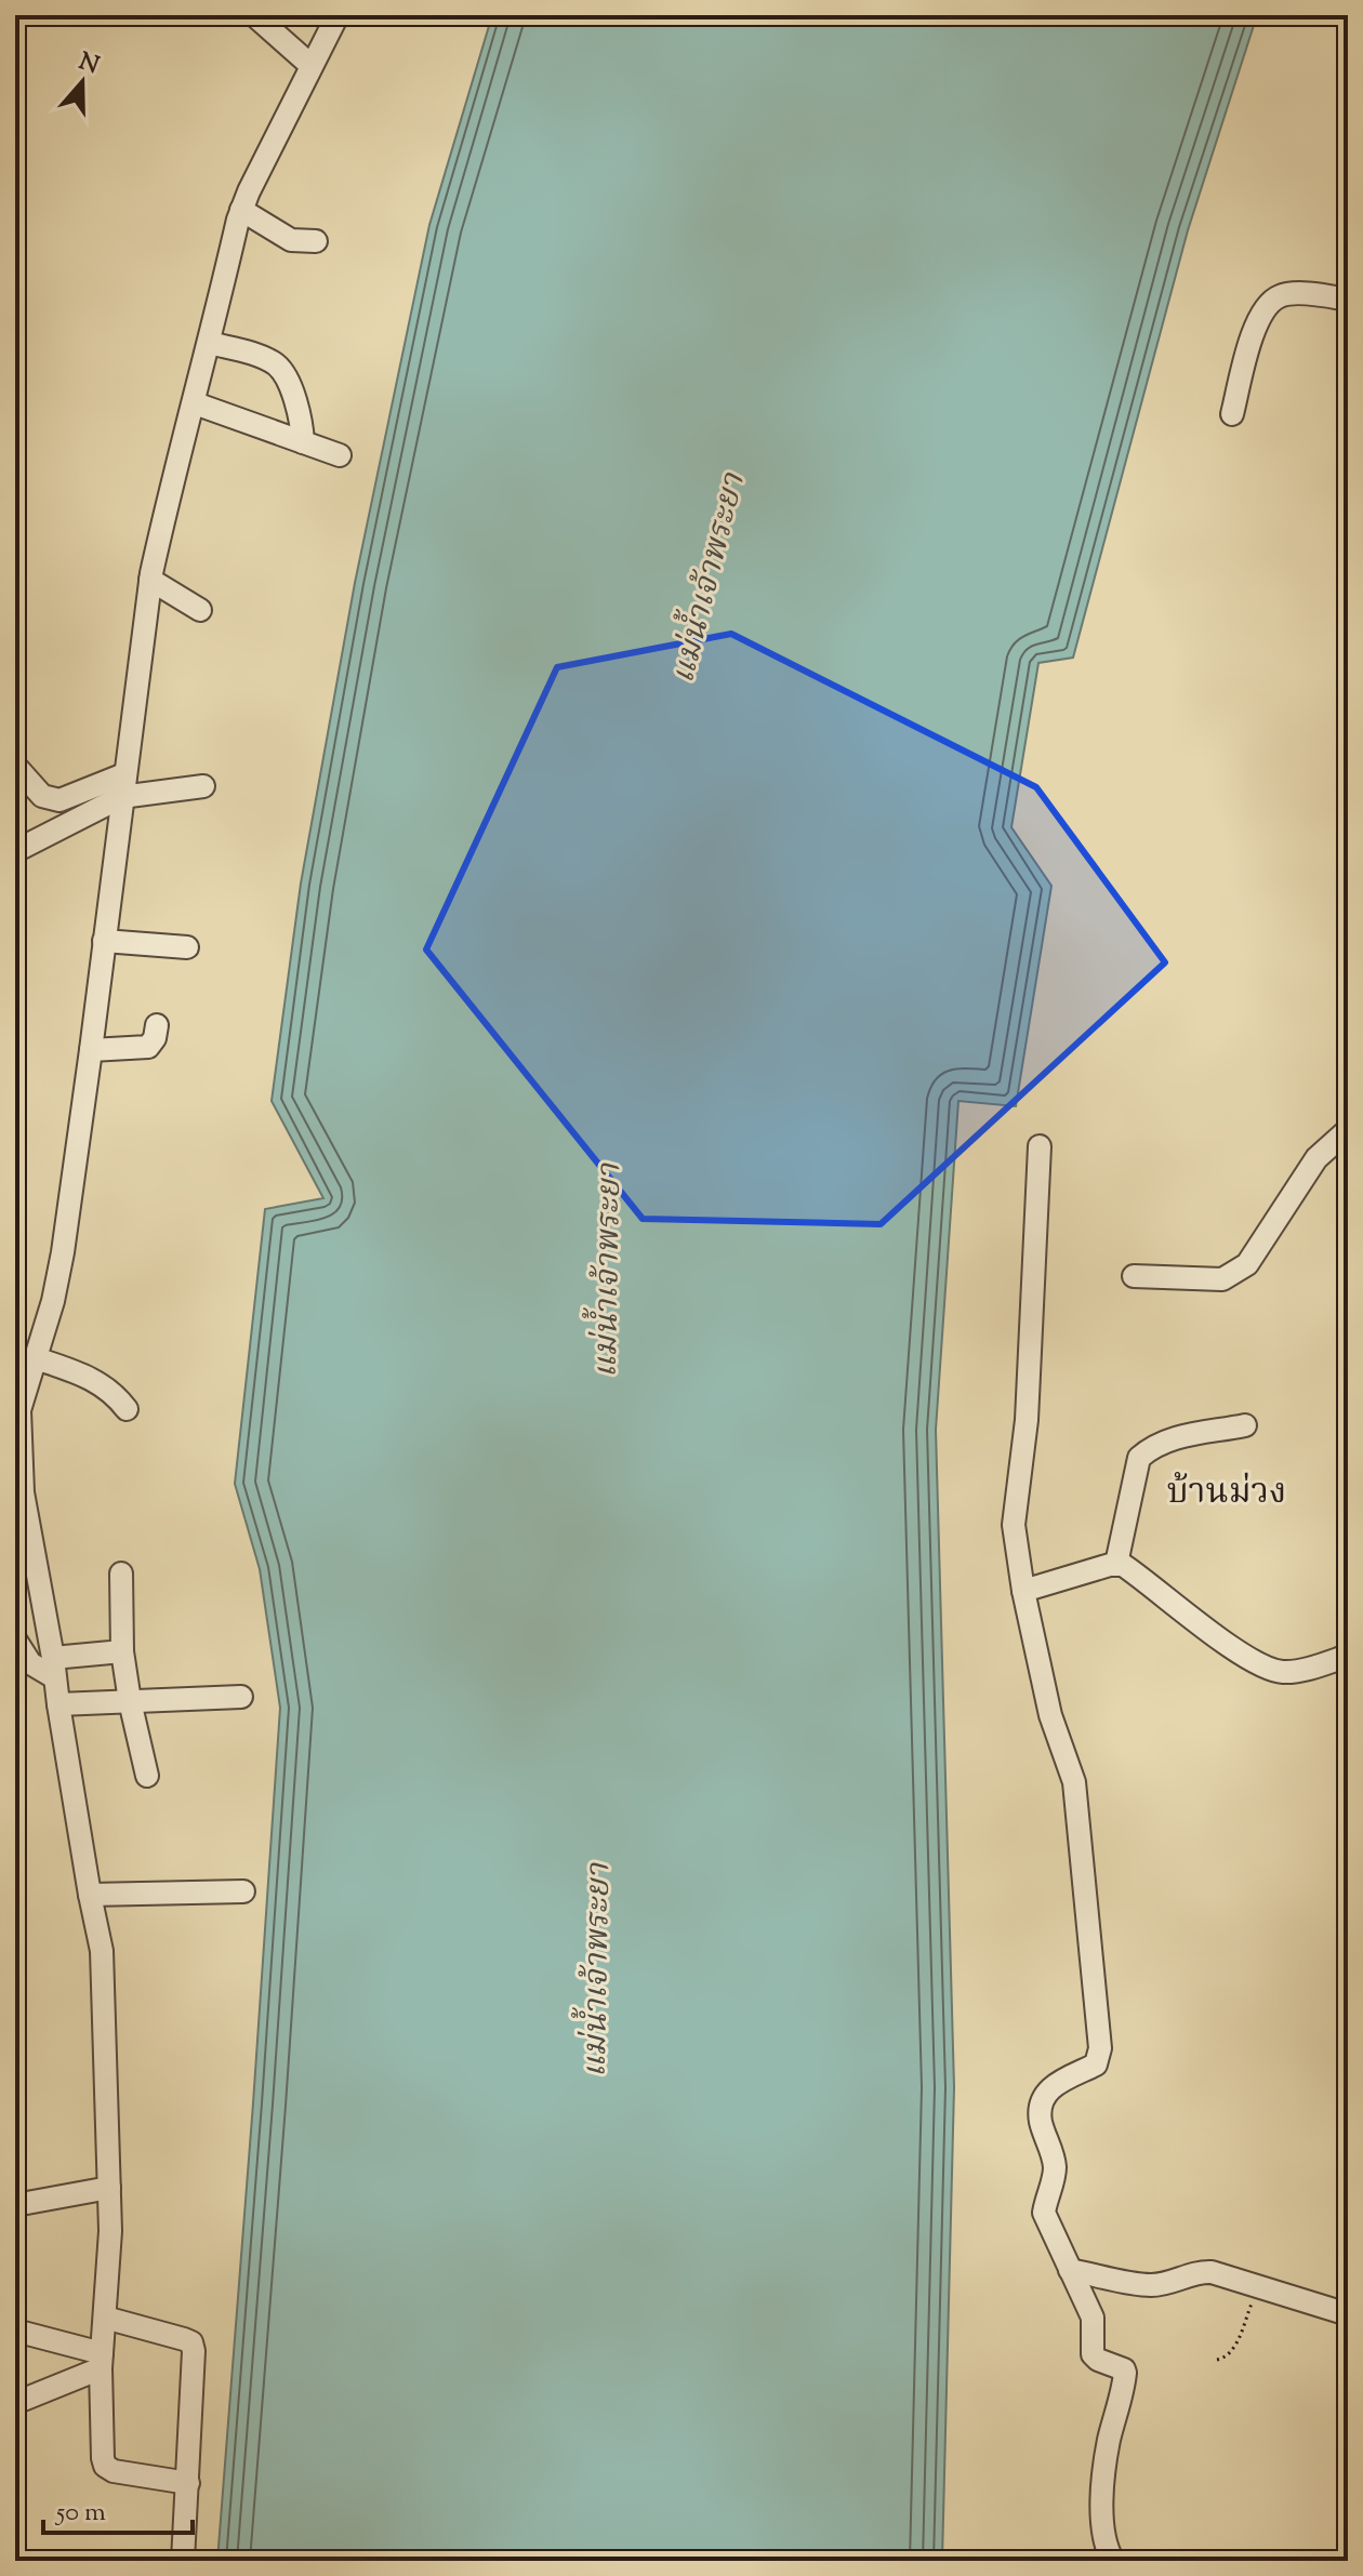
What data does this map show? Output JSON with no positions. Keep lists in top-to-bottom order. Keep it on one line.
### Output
{"districts":["บ้านม่วง"],"water":["แม่น้ำเจ้าพระยา"],"scale_bar":"50 m","north":"top"}
